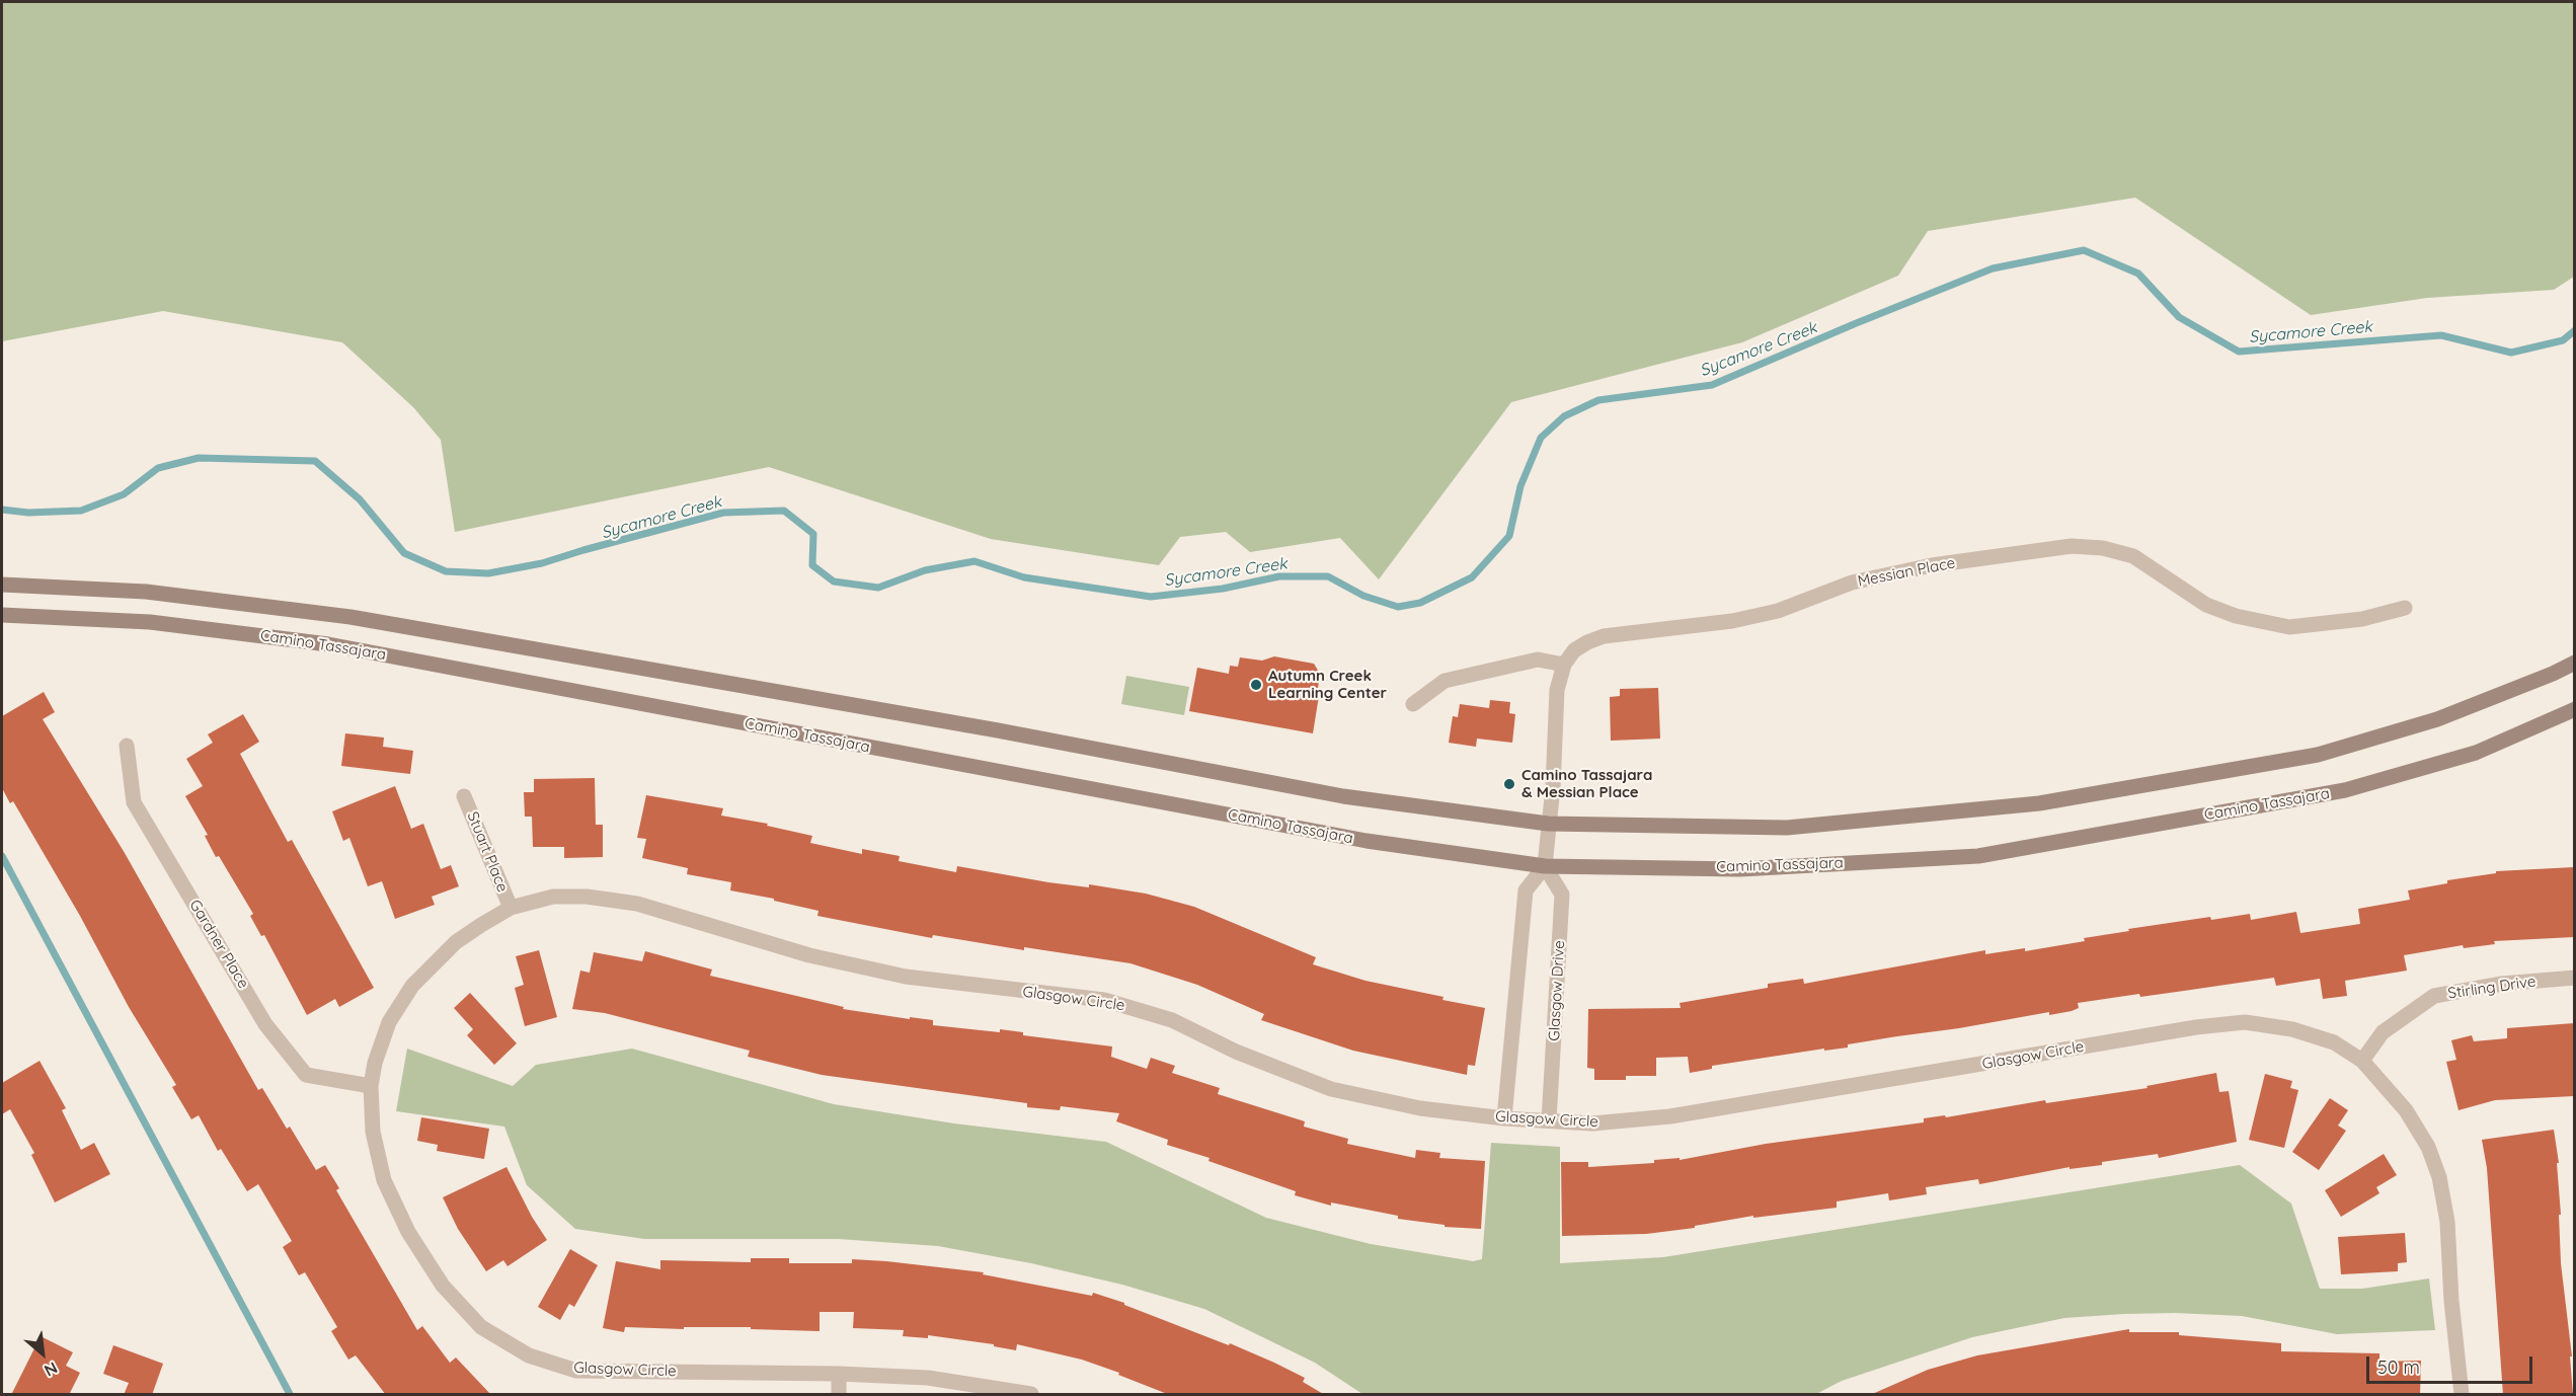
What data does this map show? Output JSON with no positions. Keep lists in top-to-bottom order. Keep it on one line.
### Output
{"streets":{"main road":["Camino Tassajara"],"street":["Messian Place","Stuart Place","Gardner Place","Stirling Drive","Glasgow Drive","Glasgow Circle"]},"crossings":[["Camino Tassajara","Glasgow Drive"],["Stuart Place","Glasgow Circle"],["Gardner Place","Glasgow Circle"],["Stirling Drive","Glasgow Circle"],["Glasgow Drive","Glasgow Circle"]],"water":["Sycamore Creek"],"places":["Autumn Creek Learning Center","Camino Tassajara & Messian Place"],"scale_bar":"50 m","north":"bottom right"}
